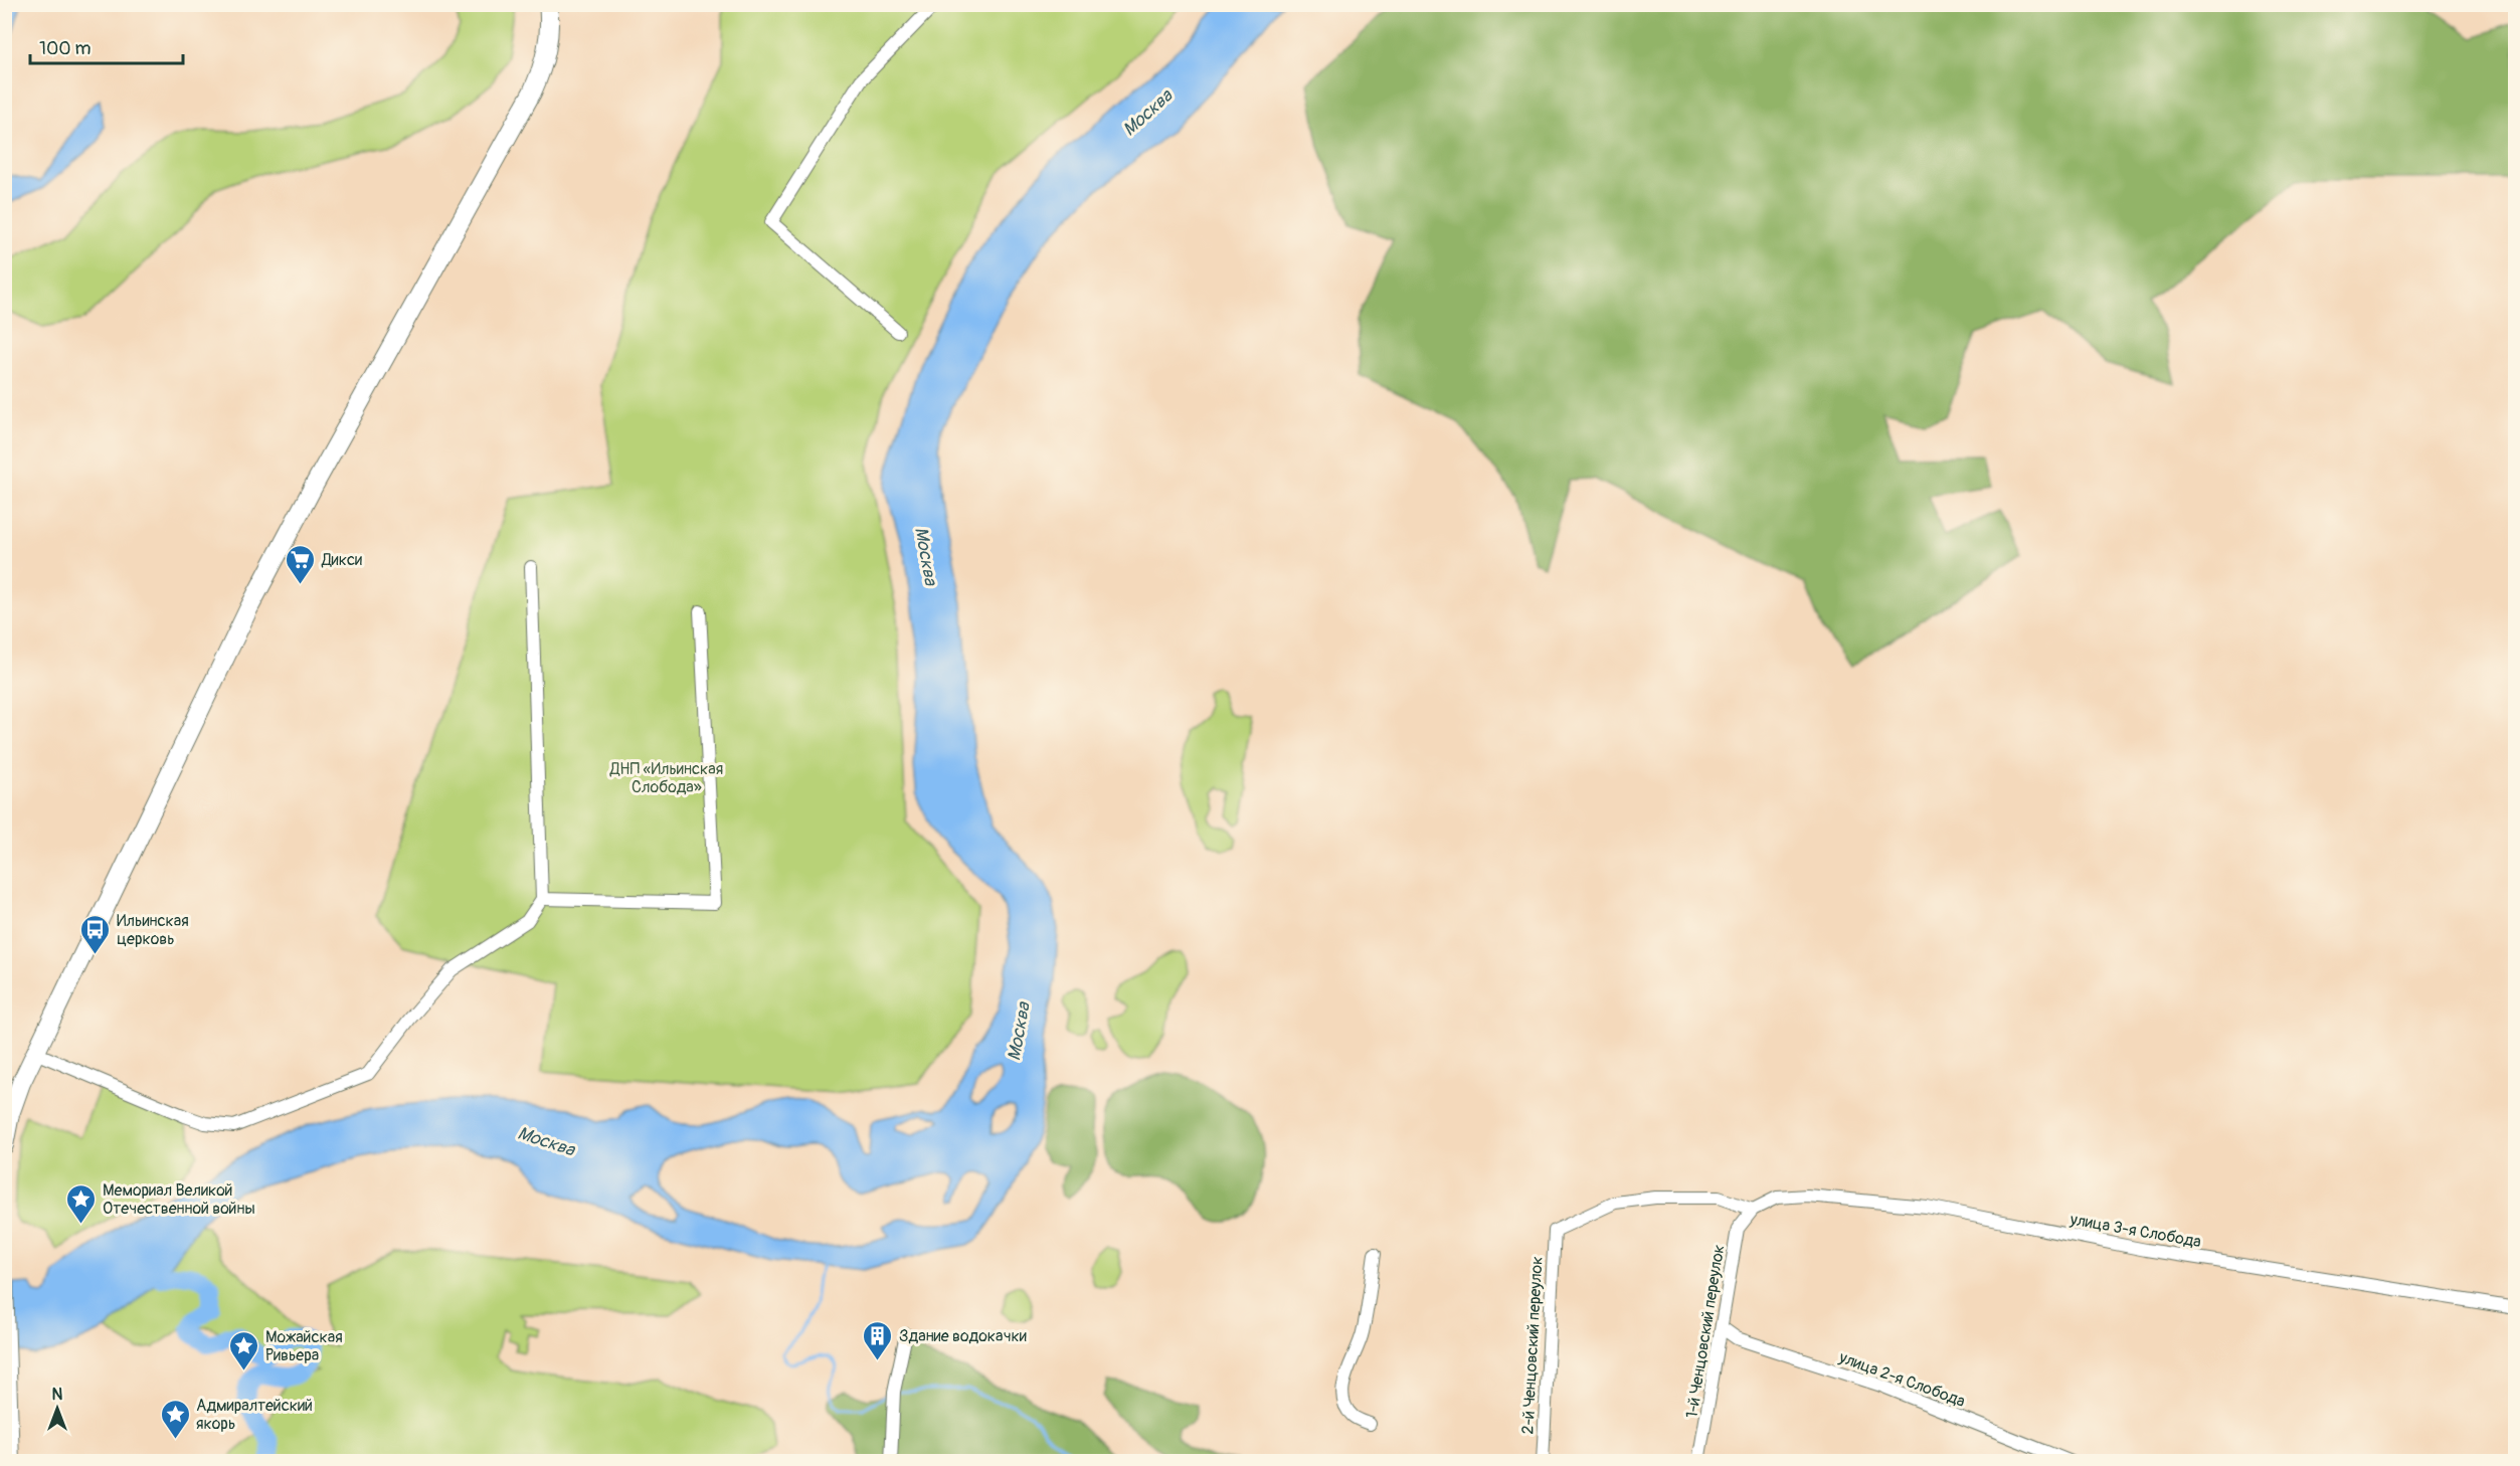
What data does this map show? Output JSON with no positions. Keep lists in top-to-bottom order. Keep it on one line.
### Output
{"streets":{"street":["улица 3-я Слобода","1-й Ченцовский переулок","2-й Ченцовский переулок","улица 2-я Слобода"]},"crossings":[["улица 3-я Слобода","1-й Ченцовский переулок"],["улица 3-я Слобода","2-й Ченцовский переулок"],["1-й Ченцовский переулок","2-й Ченцовский переулок"],["1-й Ченцовский переулок","улица 2-я Слобода"]],"water":["Москва"],"parks":["ДНП «Ильинская Слобода»"],"places":{"supermarket":["Дикси"],"bus stop":["Ильинская церковь"],"place":["Мемориал Великой Отечественной войны","Можайская Ривьера","Адмиралтейский якорь"],"building":["Здание водокачки"]},"scale_bar":"100 m","north":"top"}
